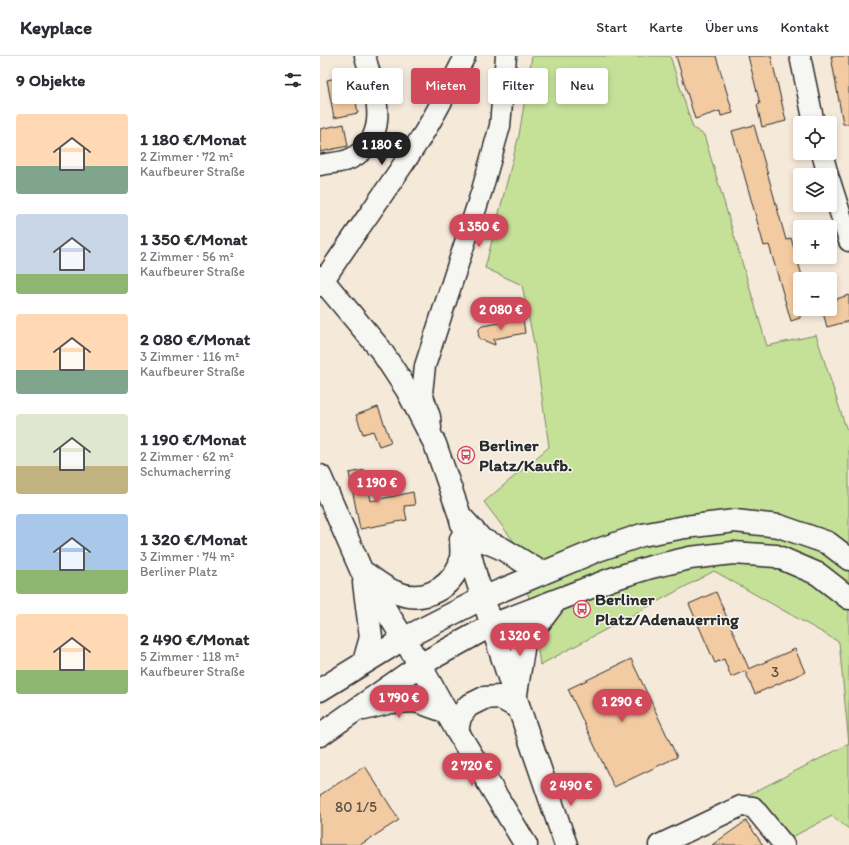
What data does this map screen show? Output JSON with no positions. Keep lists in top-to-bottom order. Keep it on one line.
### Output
{"places":{"bus stop":["Berliner Platz/Kaufb.","Berliner Platz/Adenauerring"]},"house_numbers":["3","80 1/5"],"page":{"header":"Keyplace","nav":["Start","Karte","Über uns","Kontakt"],"heading":"9 Objekte","chip":["Kaufen","Mieten","Filter","Neu"],"list":[{"name":"1 180 €/Monat","note":"2 Zimmer · 72 m² · Kaufbeurer Straße"},{"name":"1 350 €/Monat","note":"2 Zimmer · 56 m² · Kaufbeurer Straße"},{"name":"2 080 €/Monat","note":"3 Zimmer · 116 m² · Kaufbeurer Straße"},{"name":"1 190 €/Monat","note":"2 Zimmer · 62 m² · Schumacherring"},{"name":"1 320 €/Monat","note":"3 Zimmer · 74 m² · Berliner Platz"},{"name":"2 490 €/Monat","note":"5 Zimmer · 118 m² · Kaufbeurer Straße"}],"map_buttons":["+","−"],"price":["1 180 €","1 350 €","2 080 €","1 190 €","1 320 €","1 790 €","1 290 €","2 720 €","2 490 €"]}}
